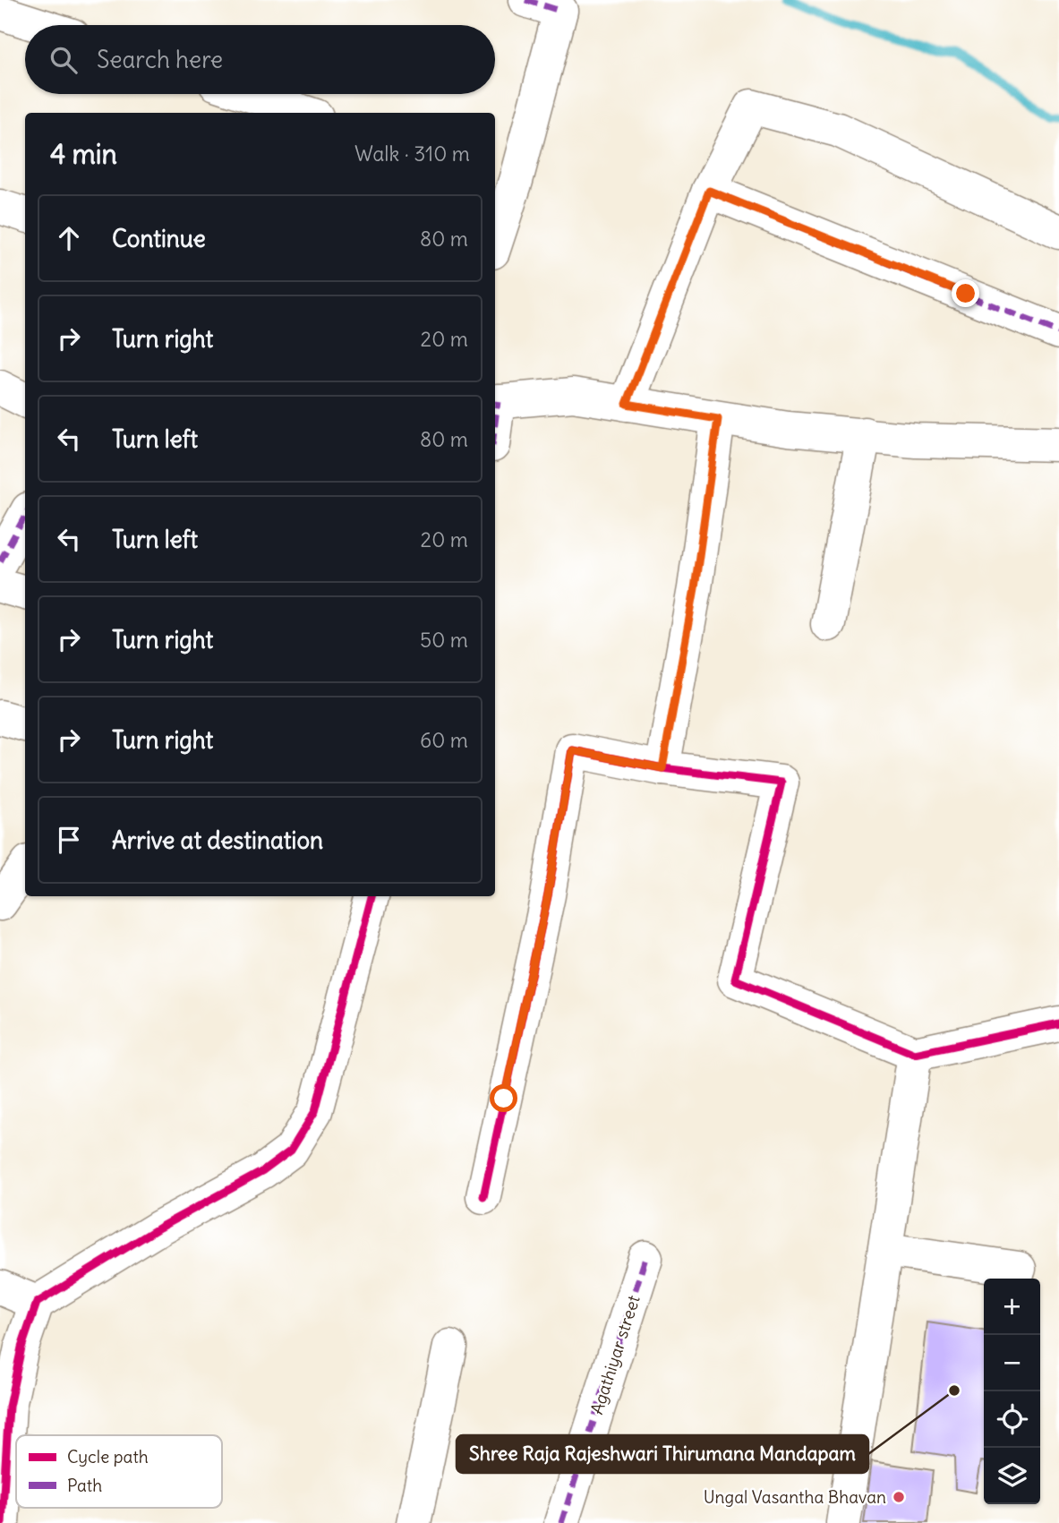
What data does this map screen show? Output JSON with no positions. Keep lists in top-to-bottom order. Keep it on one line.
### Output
{"streets":{"street":["Agathiyar street"]},"places":["Shree Raja Rajeshwari Thirumana Mandapam","Ungal Vasantha Bhavan"],"legend":["Cycle path","Path"],"page":{"search":"Search here","heading":["4 min","Walk · 310 m"],"list":[["Continue","80 m"],["Turn right","20 m"],["Turn left","80 m"],["Turn left","20 m"],["Turn right","50 m"],["Turn right","60 m"],"Arrive at destination"],"map_buttons":["+","−"]}}
